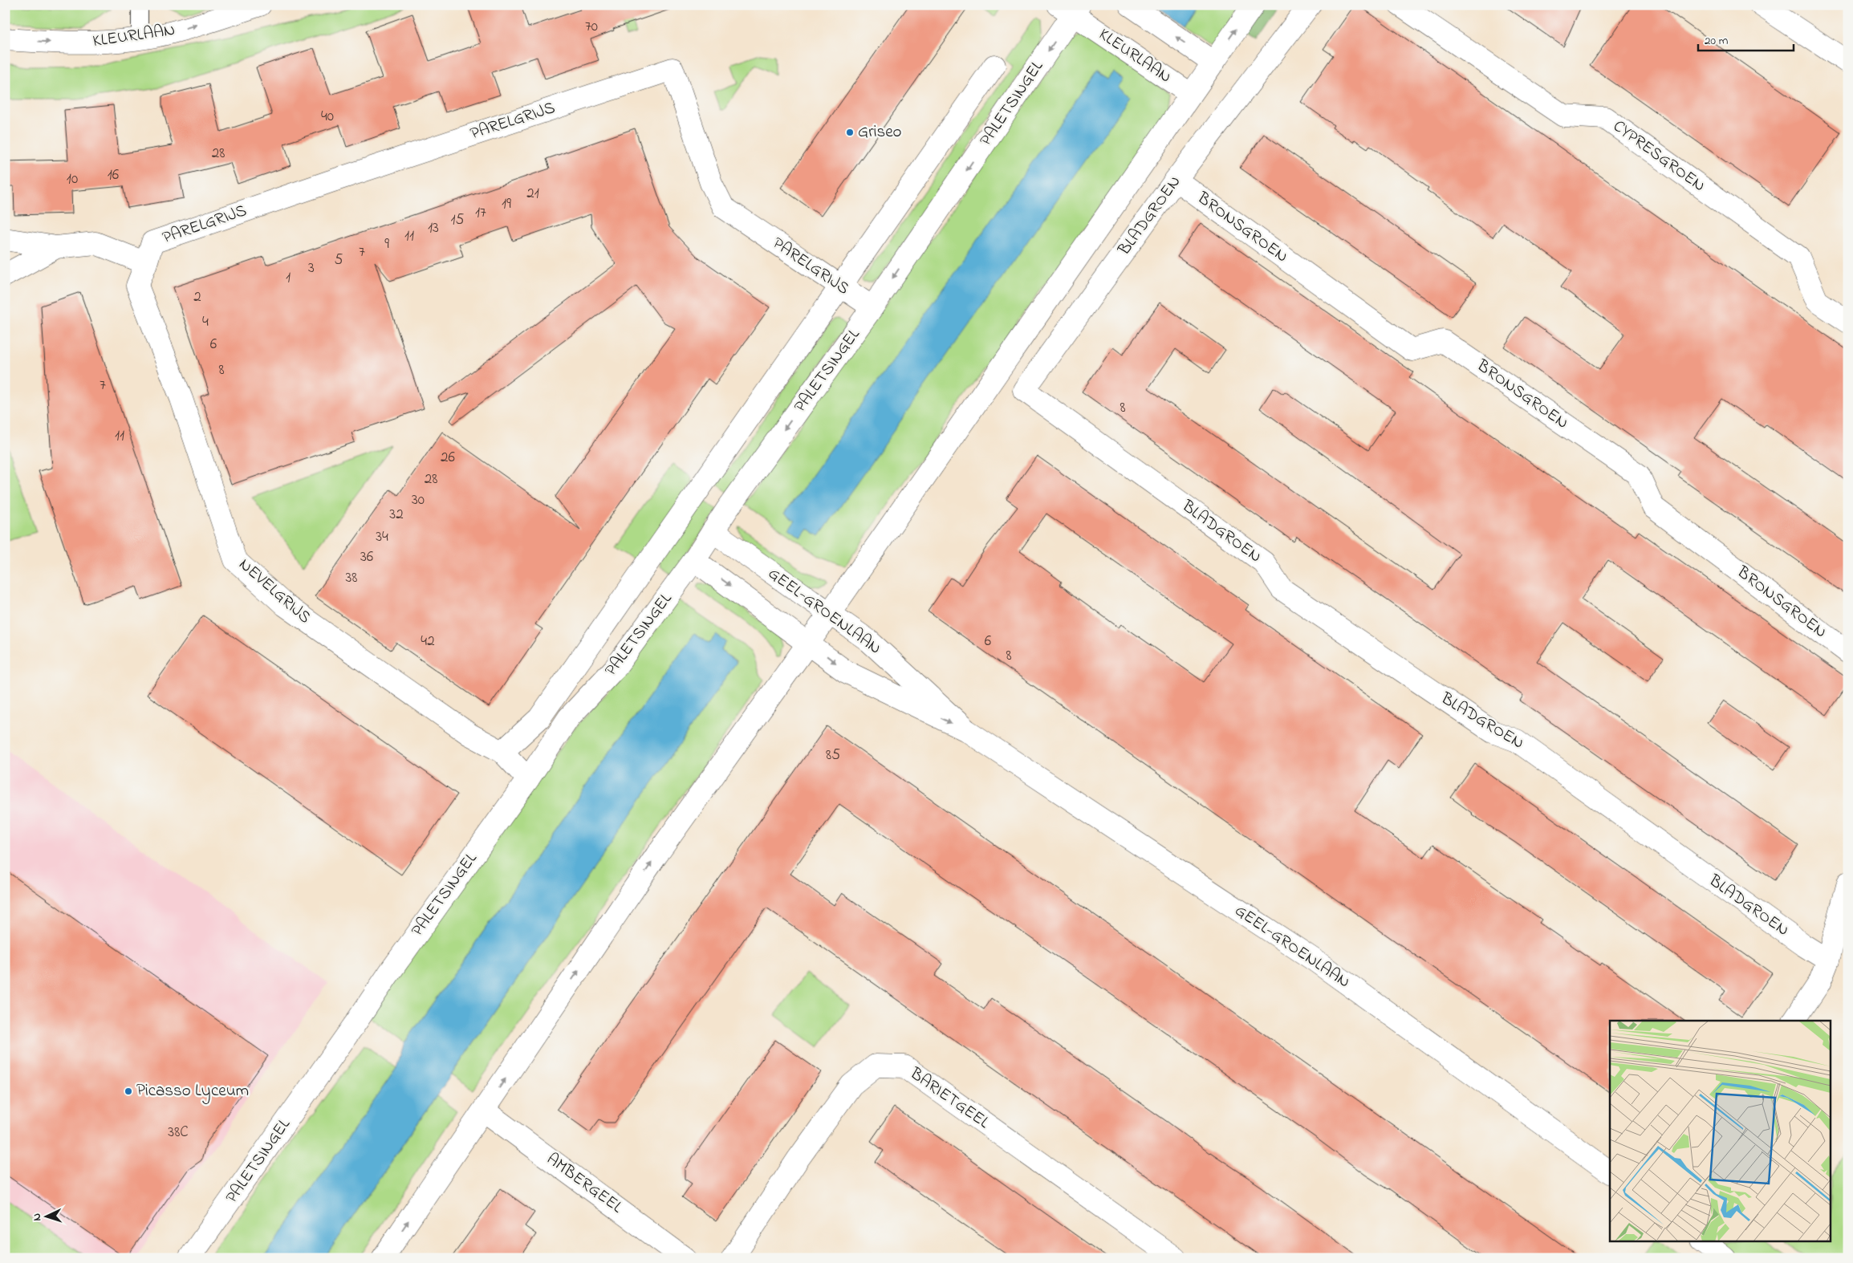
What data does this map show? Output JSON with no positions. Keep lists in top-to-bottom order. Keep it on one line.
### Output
{"streets":{"street":["KLEURLAAN","PALETSINGEL","PARELGRIJS","CYPRESGROEN","BLADGROEN","BRONSGROEN","NEVELGRIJS","GEEL-GROENLAAN","BARIETGEEL","AMBERGEEL"]},"crossings":[["KLEURLAAN","PALETSINGEL"],["PALETSINGEL","PARELGRIJS"],["PALETSINGEL","NEVELGRIJS"],["PALETSINGEL","GEEL-GROENLAAN"],["PARELGRIJS","NEVELGRIJS"],["BLADGROEN","BRONSGROEN"]],"one_way":["KLEURLAAN"],"places":["Griseo","Picasso Lyceum"],"house_numbers":["70","40","28","16","10","21","19","17","15","13","11","9","7","5","3","1","2","4","6","8","7","8","11","26","28","30","32","34","36","38","42","6","8","85","38C"],"scale_bar":"20 m","north":"left"}
